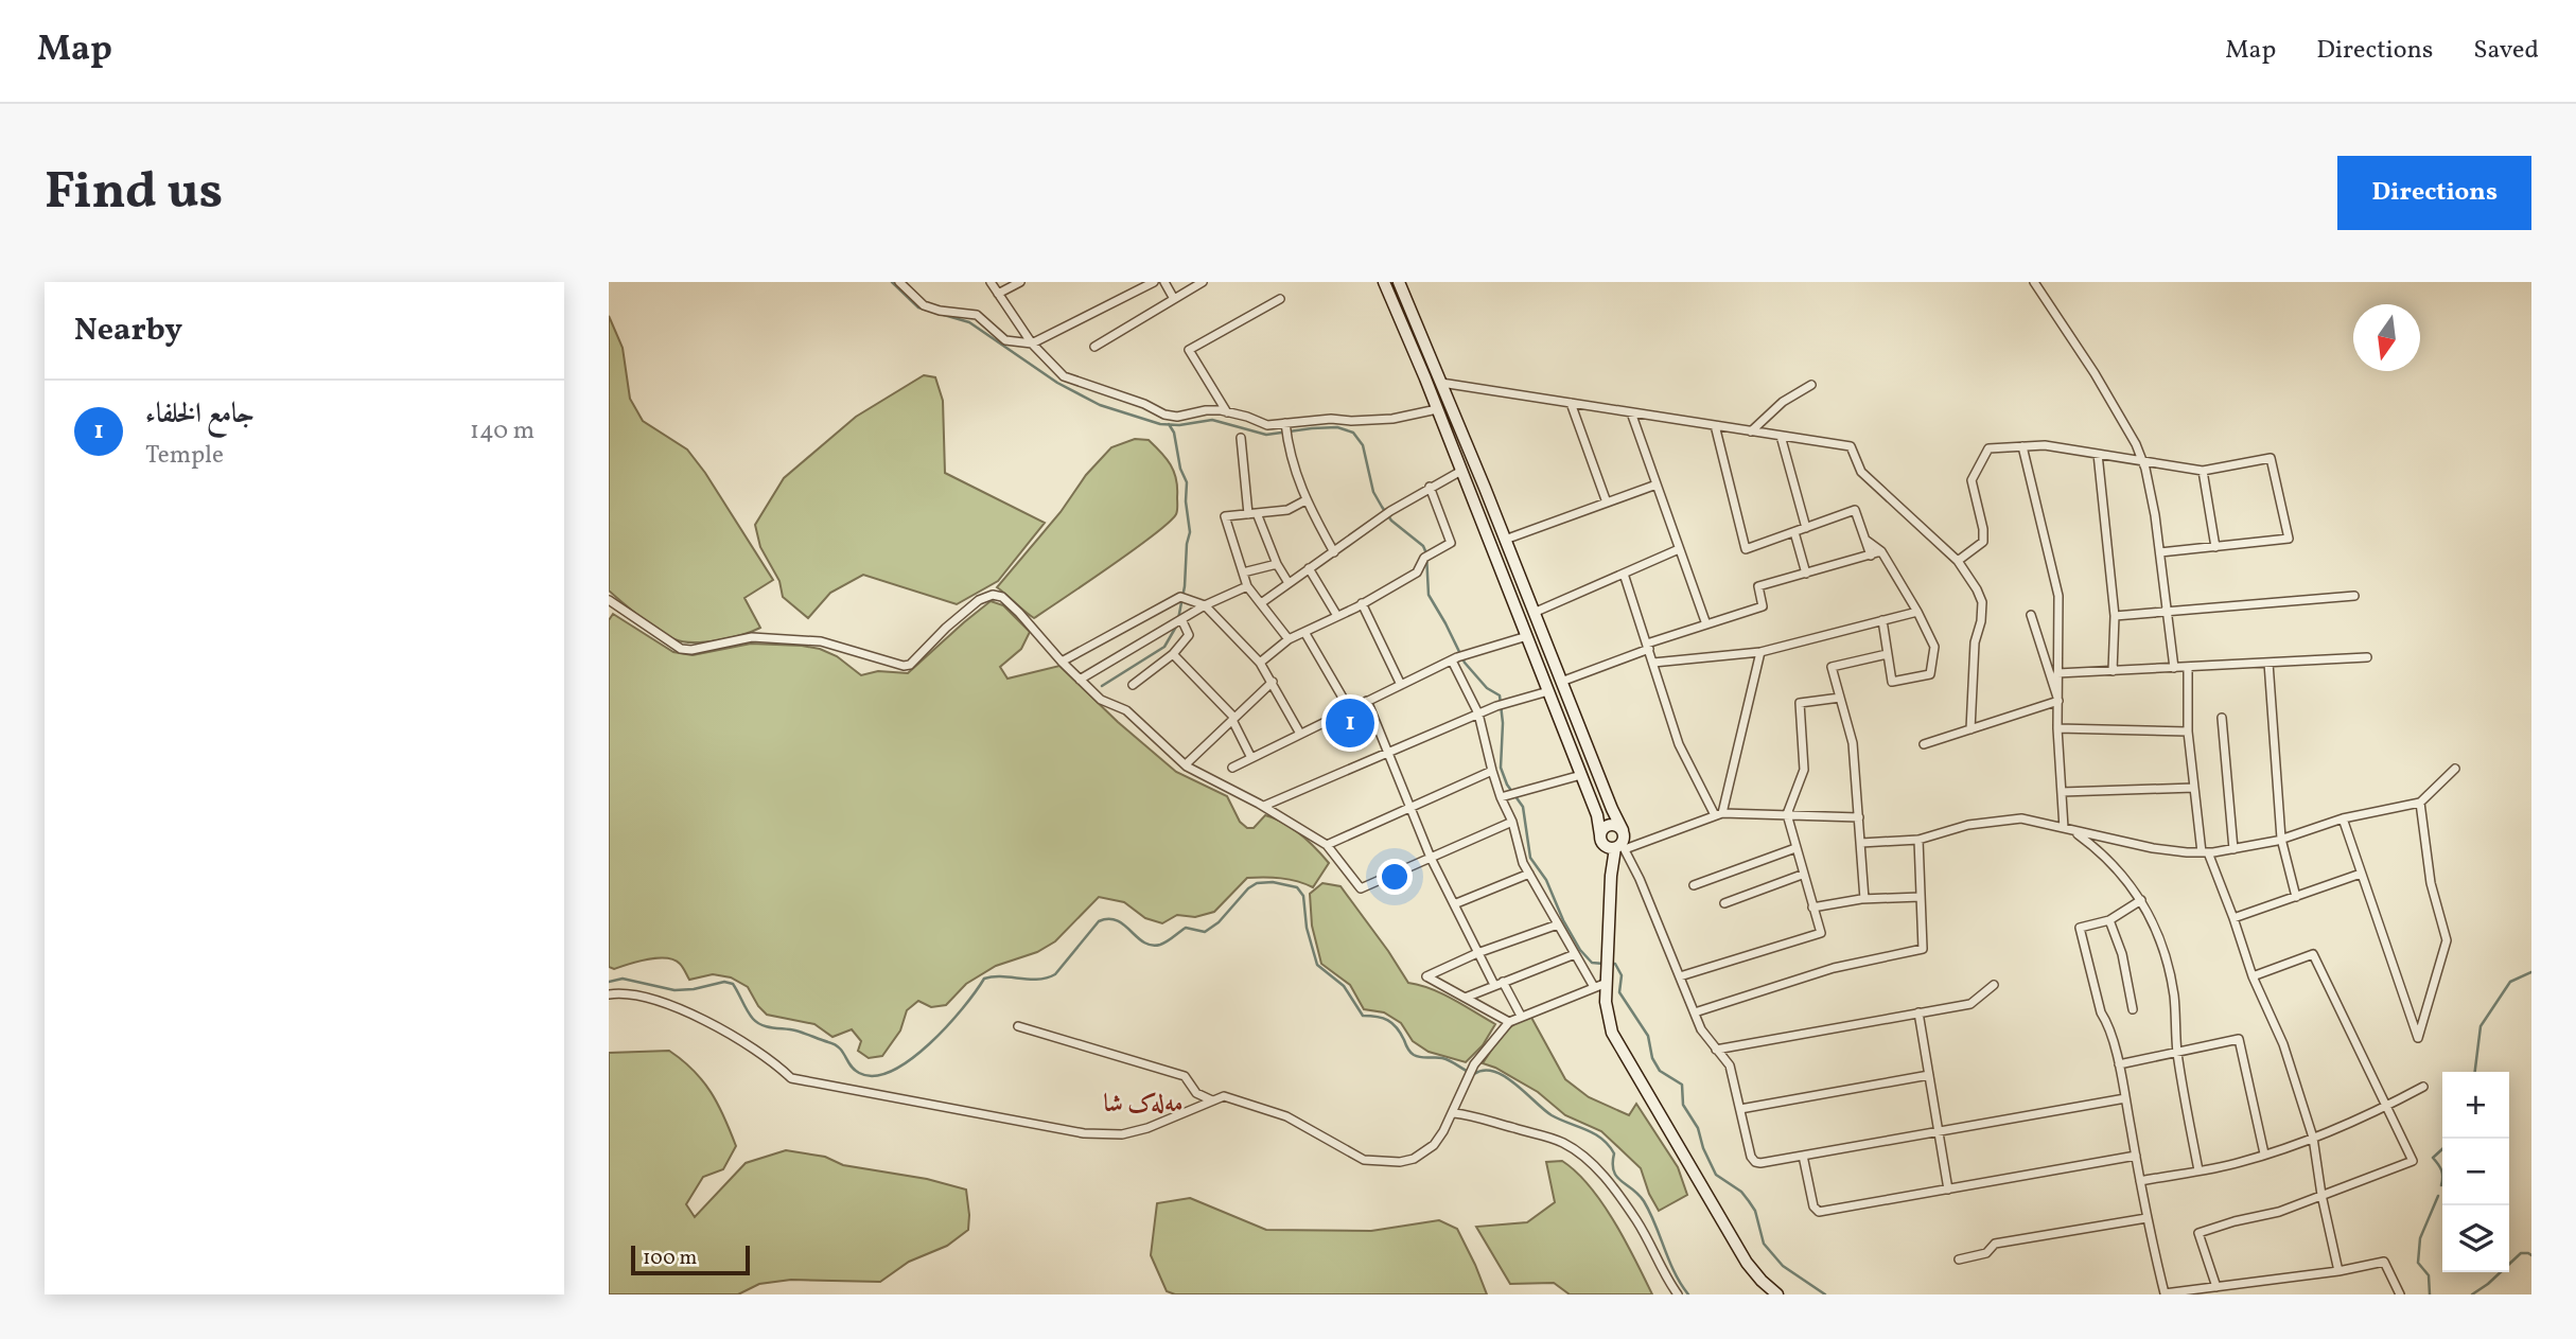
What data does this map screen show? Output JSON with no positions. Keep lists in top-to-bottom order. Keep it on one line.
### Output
{"districts":["مەلەک شا"],"scale_bar":"100 m","north":"bottom","page":{"header":"Map","nav":["Map","Directions","Saved"],"buttons":"Directions","title":"Find us","heading":"Nearby","list":[{"mark":"1","name":"جامع الخلفاء","note":"Temple","value":"140 m"}],"pins":"1","map_buttons":["+","−"],"scale":"100 m"}}
